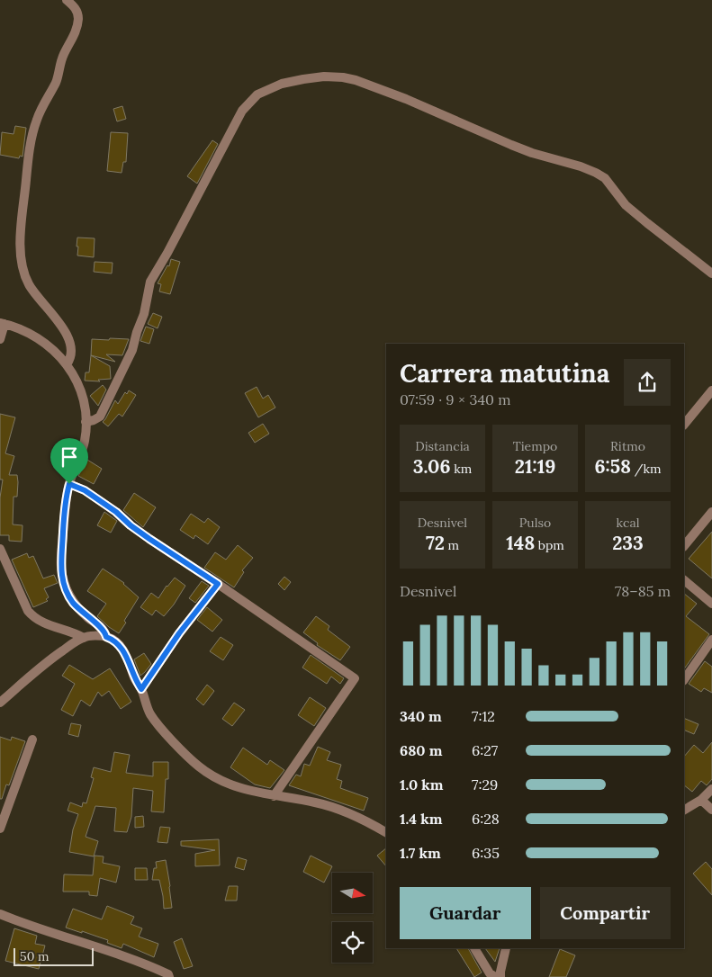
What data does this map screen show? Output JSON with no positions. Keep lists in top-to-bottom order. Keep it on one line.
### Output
{"scale_bar":"50 m","north":"right","page":{"heading":["Carrera matutina","07:59 · 9 × 340 m"],"stats":[["Distancia","3.06 km"],["Tiempo","21:19"],["Ritmo","6:58 /km"],["Desnivel","72 m"],["Pulso","148 bpm"],["kcal","233"]],"chart":["Desnivel","78–85 m"],"list":[{"name":"340 m","note":"7:12"},{"name":"680 m","note":"6:27"},{"name":"1.0 km","note":"7:29"},{"name":"1.4 km","note":"6:28"},{"name":"1.7 km","note":"6:35"}],"buttons":["Guardar","Compartir"],"scale":"50 m"}}
